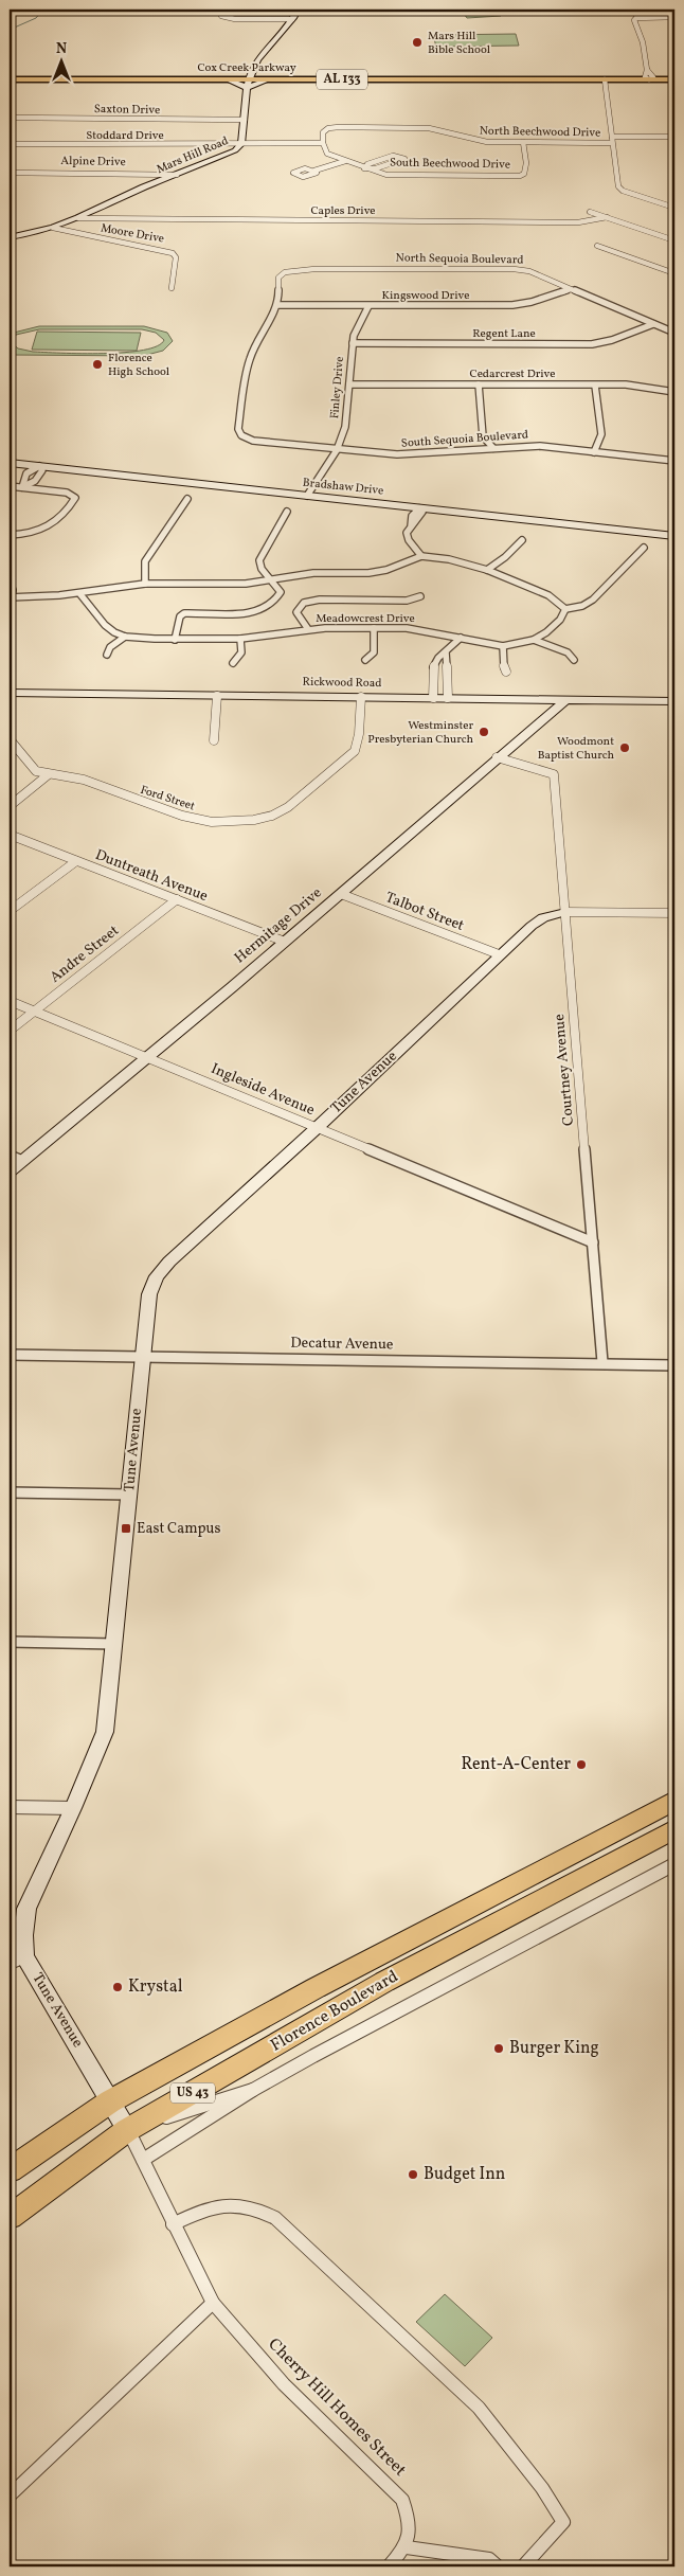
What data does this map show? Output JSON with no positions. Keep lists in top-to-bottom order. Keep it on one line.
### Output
{"streets":{"highway":["Florence Boulevard","US 43"],"main road":["Cox Creek Parkway","AL 133"],"street":["Saxton Drive","North Beechwood Drive","Stoddard Drive","Mars Hill Road","Alpine Drive","South Beechwood Drive","Caples Drive","Moore Drive","North Sequoia Boulevard","Kingswood Drive","Regent Lane","Cedarcrest Drive","Finley Drive","South Sequoia Boulevard","Bradshaw Drive","Meadowcrest Drive","Rickwood Road","Ford Street","Duntreath Avenue","Talbot Street","Hermitage Drive","Andre Street","Courtney Avenue","Tune Avenue","Ingleside Avenue","Decatur Avenue","Cherry Hill Homes Street"]},"crossings":[["Cox Creek Parkway","Mars Hill Road"],["Saxton Drive","Mars Hill Road"],["North Beechwood Drive","Stoddard Drive"],["North Beechwood Drive","South Beechwood Drive"],["Stoddard Drive","Mars Hill Road"],["Stoddard Drive","South Beechwood Drive"],["Mars Hill Road","Alpine Drive"],["Mars Hill Road","Caples Drive"],["Mars Hill Road","Moore Drive"],["North Sequoia Boulevard","Kingswood Drive"],["North Sequoia Boulevard","Regent Lane"],["North Sequoia Boulevard","South Sequoia Boulevard"],["Kingswood Drive","Finley Drive"],["Kingswood Drive","South Sequoia Boulevard"],["Regent Lane","Finley Drive"],["Cedarcrest Drive","Finley Drive"],["Finley Drive","South Sequoia Boulevard"],["Finley Drive","Bradshaw Drive"],["Rickwood Road","Ford Street"],["Rickwood Road","Hermitage Drive"],["Duntreath Avenue","Hermitage Drive"],["Duntreath Avenue","Andre Street"],["Talbot Street","Hermitage Drive"],["Talbot Street","Tune Avenue"],["Hermitage Drive","Courtney Avenue"],["Hermitage Drive","Ingleside Avenue"],["Andre Street","Ingleside Avenue"],["Courtney Avenue","Tune Avenue"],["Courtney Avenue","Ingleside Avenue"],["Courtney Avenue","Decatur Avenue"],["Tune Avenue","Ingleside Avenue"],["Tune Avenue","Decatur Avenue"],["Tune Avenue","Florence Boulevard"],["Tune Avenue","Cherry Hill Homes Street"],["Florence Boulevard","Cherry Hill Homes Street"]],"places":{"other":["Mars Hill Bible School","Florence High School","Westminster Presbyterian Church","Woodmont Baptist Church","Rent-A-Center","Krystal","Burger King","Budget Inn"],"transit":["East Campus"]},"north":"top"}
